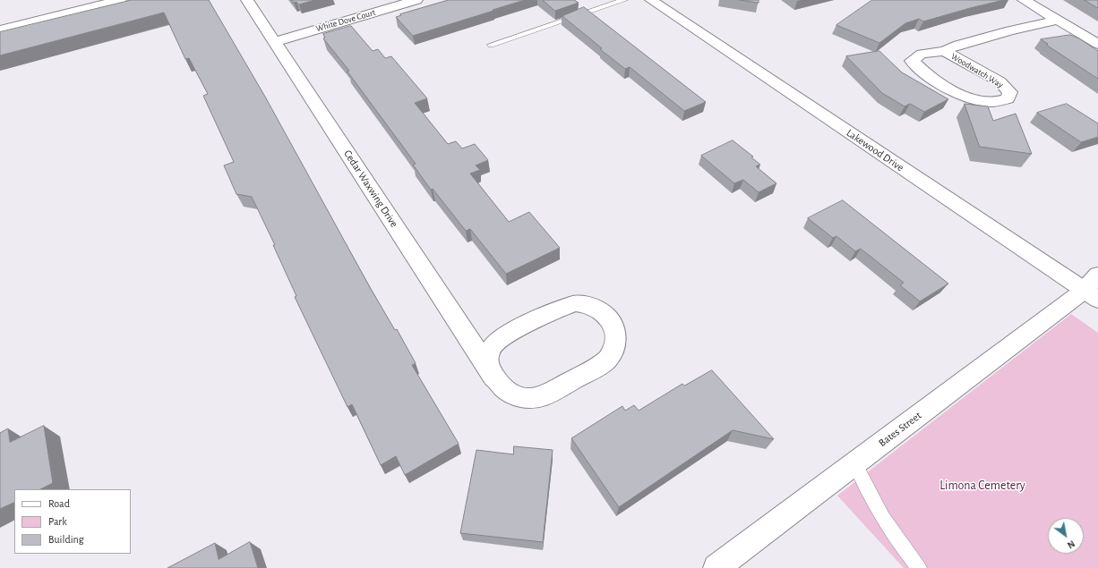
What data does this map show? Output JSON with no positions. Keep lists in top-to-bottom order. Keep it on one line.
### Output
{"streets":{"street":["White Dove Court","Woodwatch Way","Lakewood Drive","Cedar Waxwing Drive","Bates Street"]},"crossings":[["White Dove Court","Cedar Waxwing Drive"],["Lakewood Drive","Bates Street"]],"parks":["Limona Cemetery"],"legend":["Road","Park","Building"],"north":"bottom right"}
